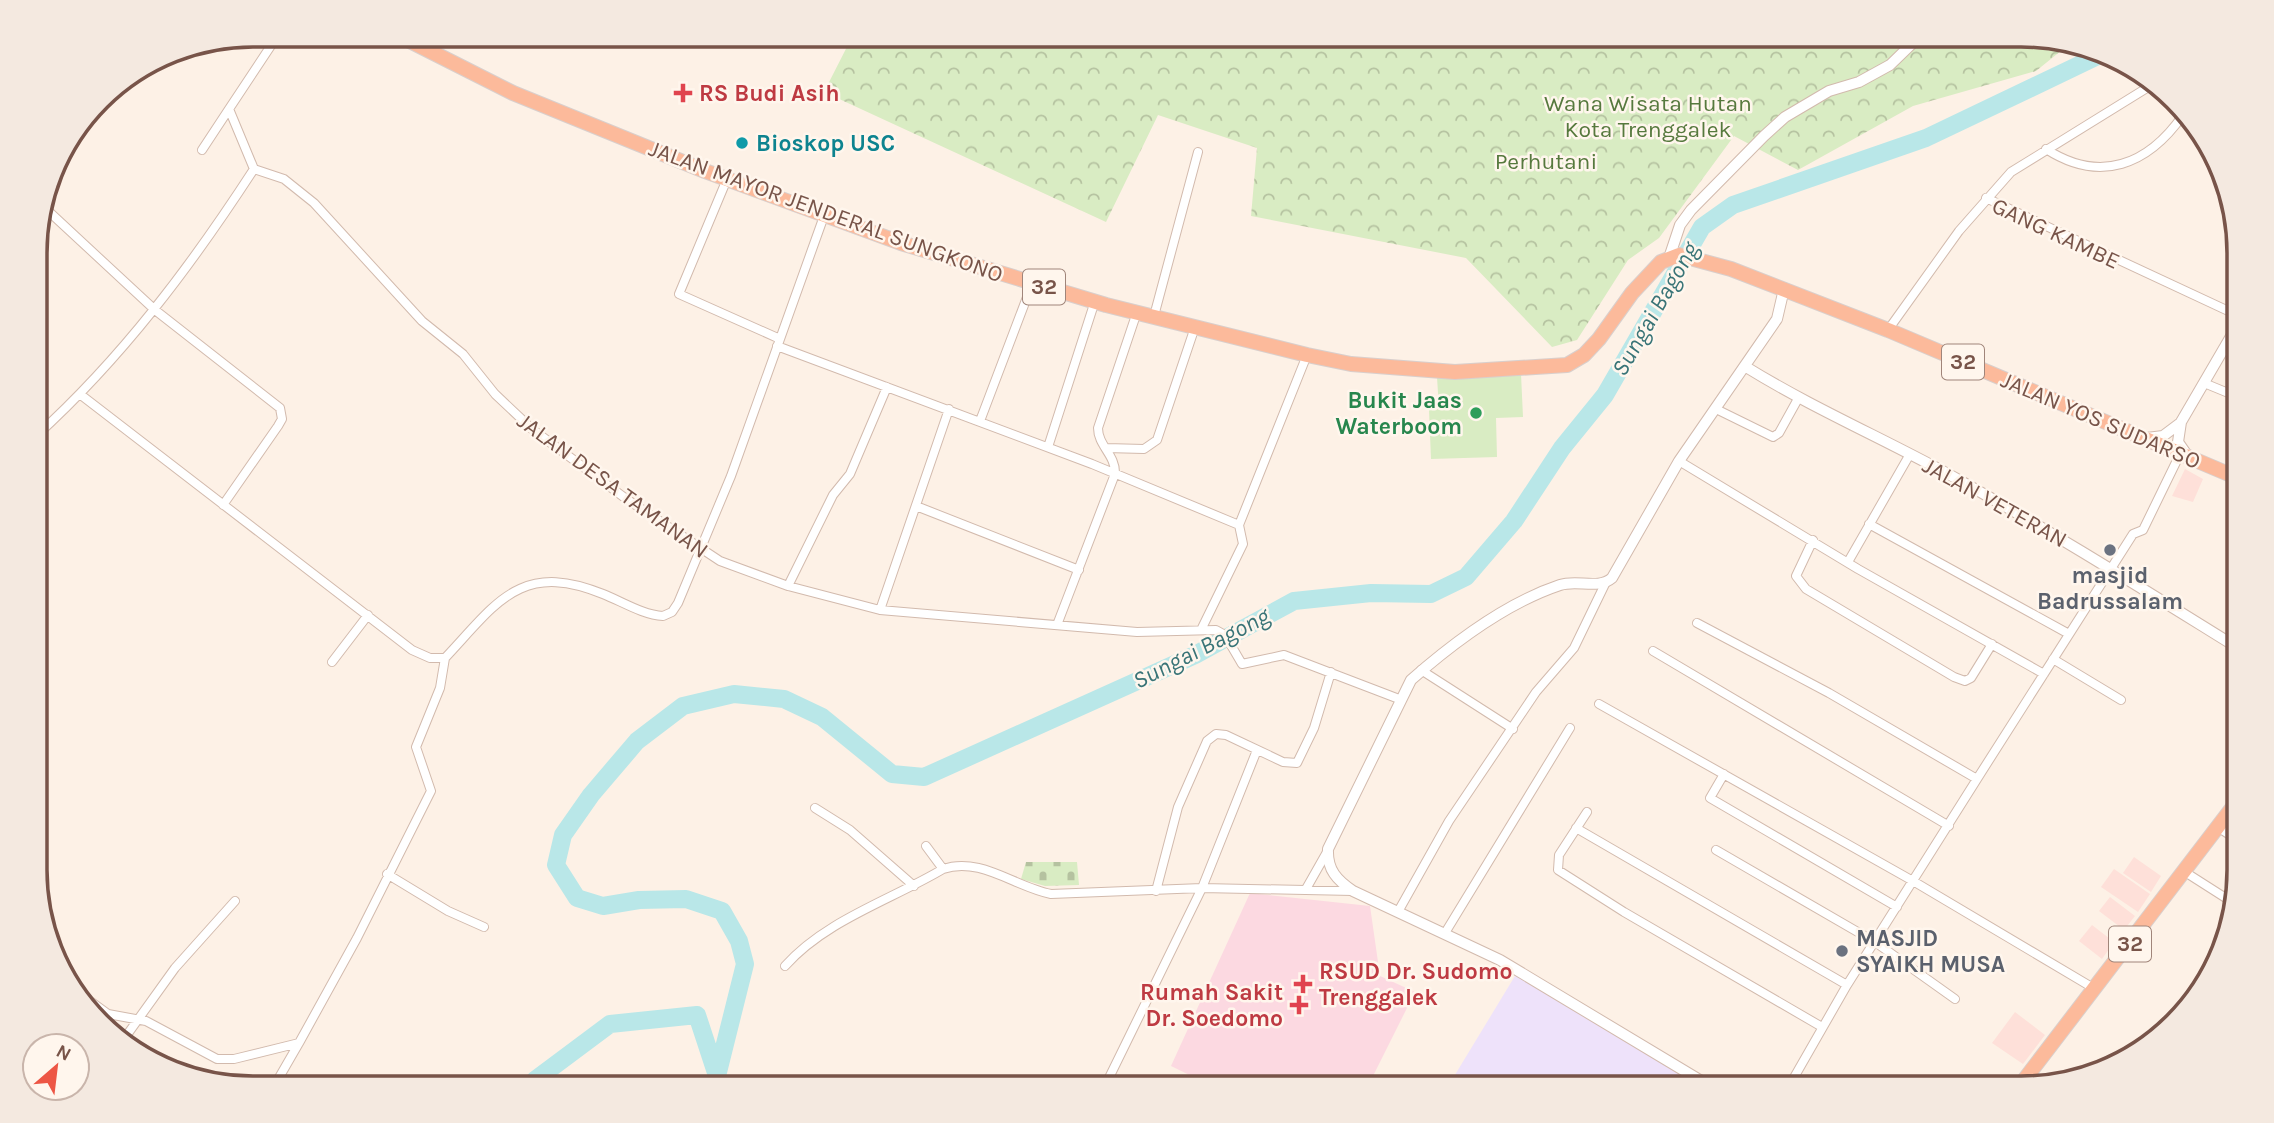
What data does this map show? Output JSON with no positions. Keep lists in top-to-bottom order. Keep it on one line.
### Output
{"streets":{"highway":["JALAN MAYOR JENDERAL SUNGKONO","32","JALAN YOS SUDARSO"],"street":["GANG KAMBE","JALAN DESA TAMANAN","JALAN VETERAN"]},"crossings":[["JALAN MAYOR JENDERAL SUNGKONO","JALAN YOS SUDARSO"],["GANG KAMBE","JALAN YOS SUDARSO"]],"water":["Sungai Bagong"],"parks":["Wana Wisata Hutan Kota Trenggalek","Perhutani"],"places":{"health":["RS Budi Asih","RSUD Dr. Sudomo Trenggalek","Rumah Sakit Dr. Soedomo"],"other":["Bioskop USC","Bukit Jaas Waterboom","masjid Badrussalam","MASJID SYAIKH MUSA"]},"north":"top right"}
